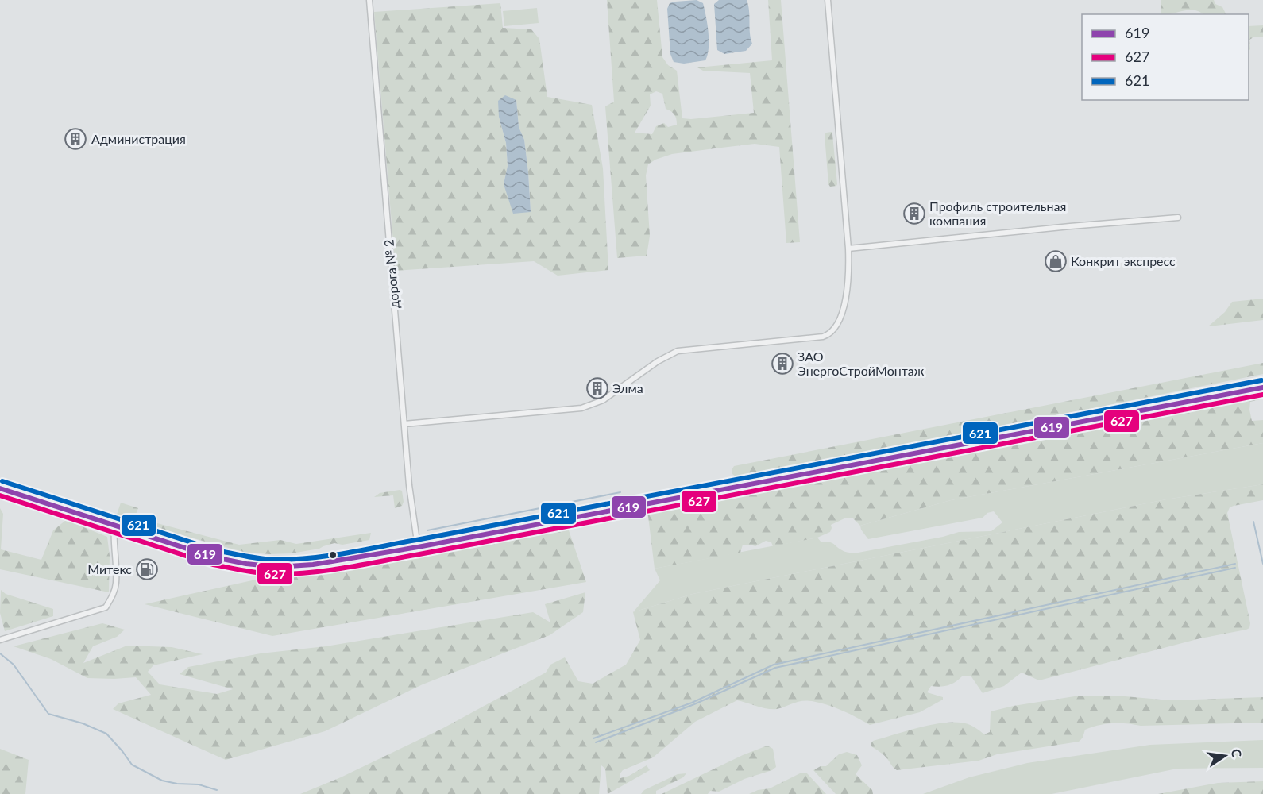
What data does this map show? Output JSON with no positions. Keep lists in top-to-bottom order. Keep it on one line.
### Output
{"streets":{"street":["дорога № 2"]},"places":{"building":["Администрация","Профиль строительная компания","ЗАО ЭнергоСтройМонтаж","Элма"],"shop":["Конкрит экспресс"],"fuel station":["Митекс"]},"lines":["transit line 621","transit line 619","transit line 627"],"legend":["619","627","621"],"north":"right"}
